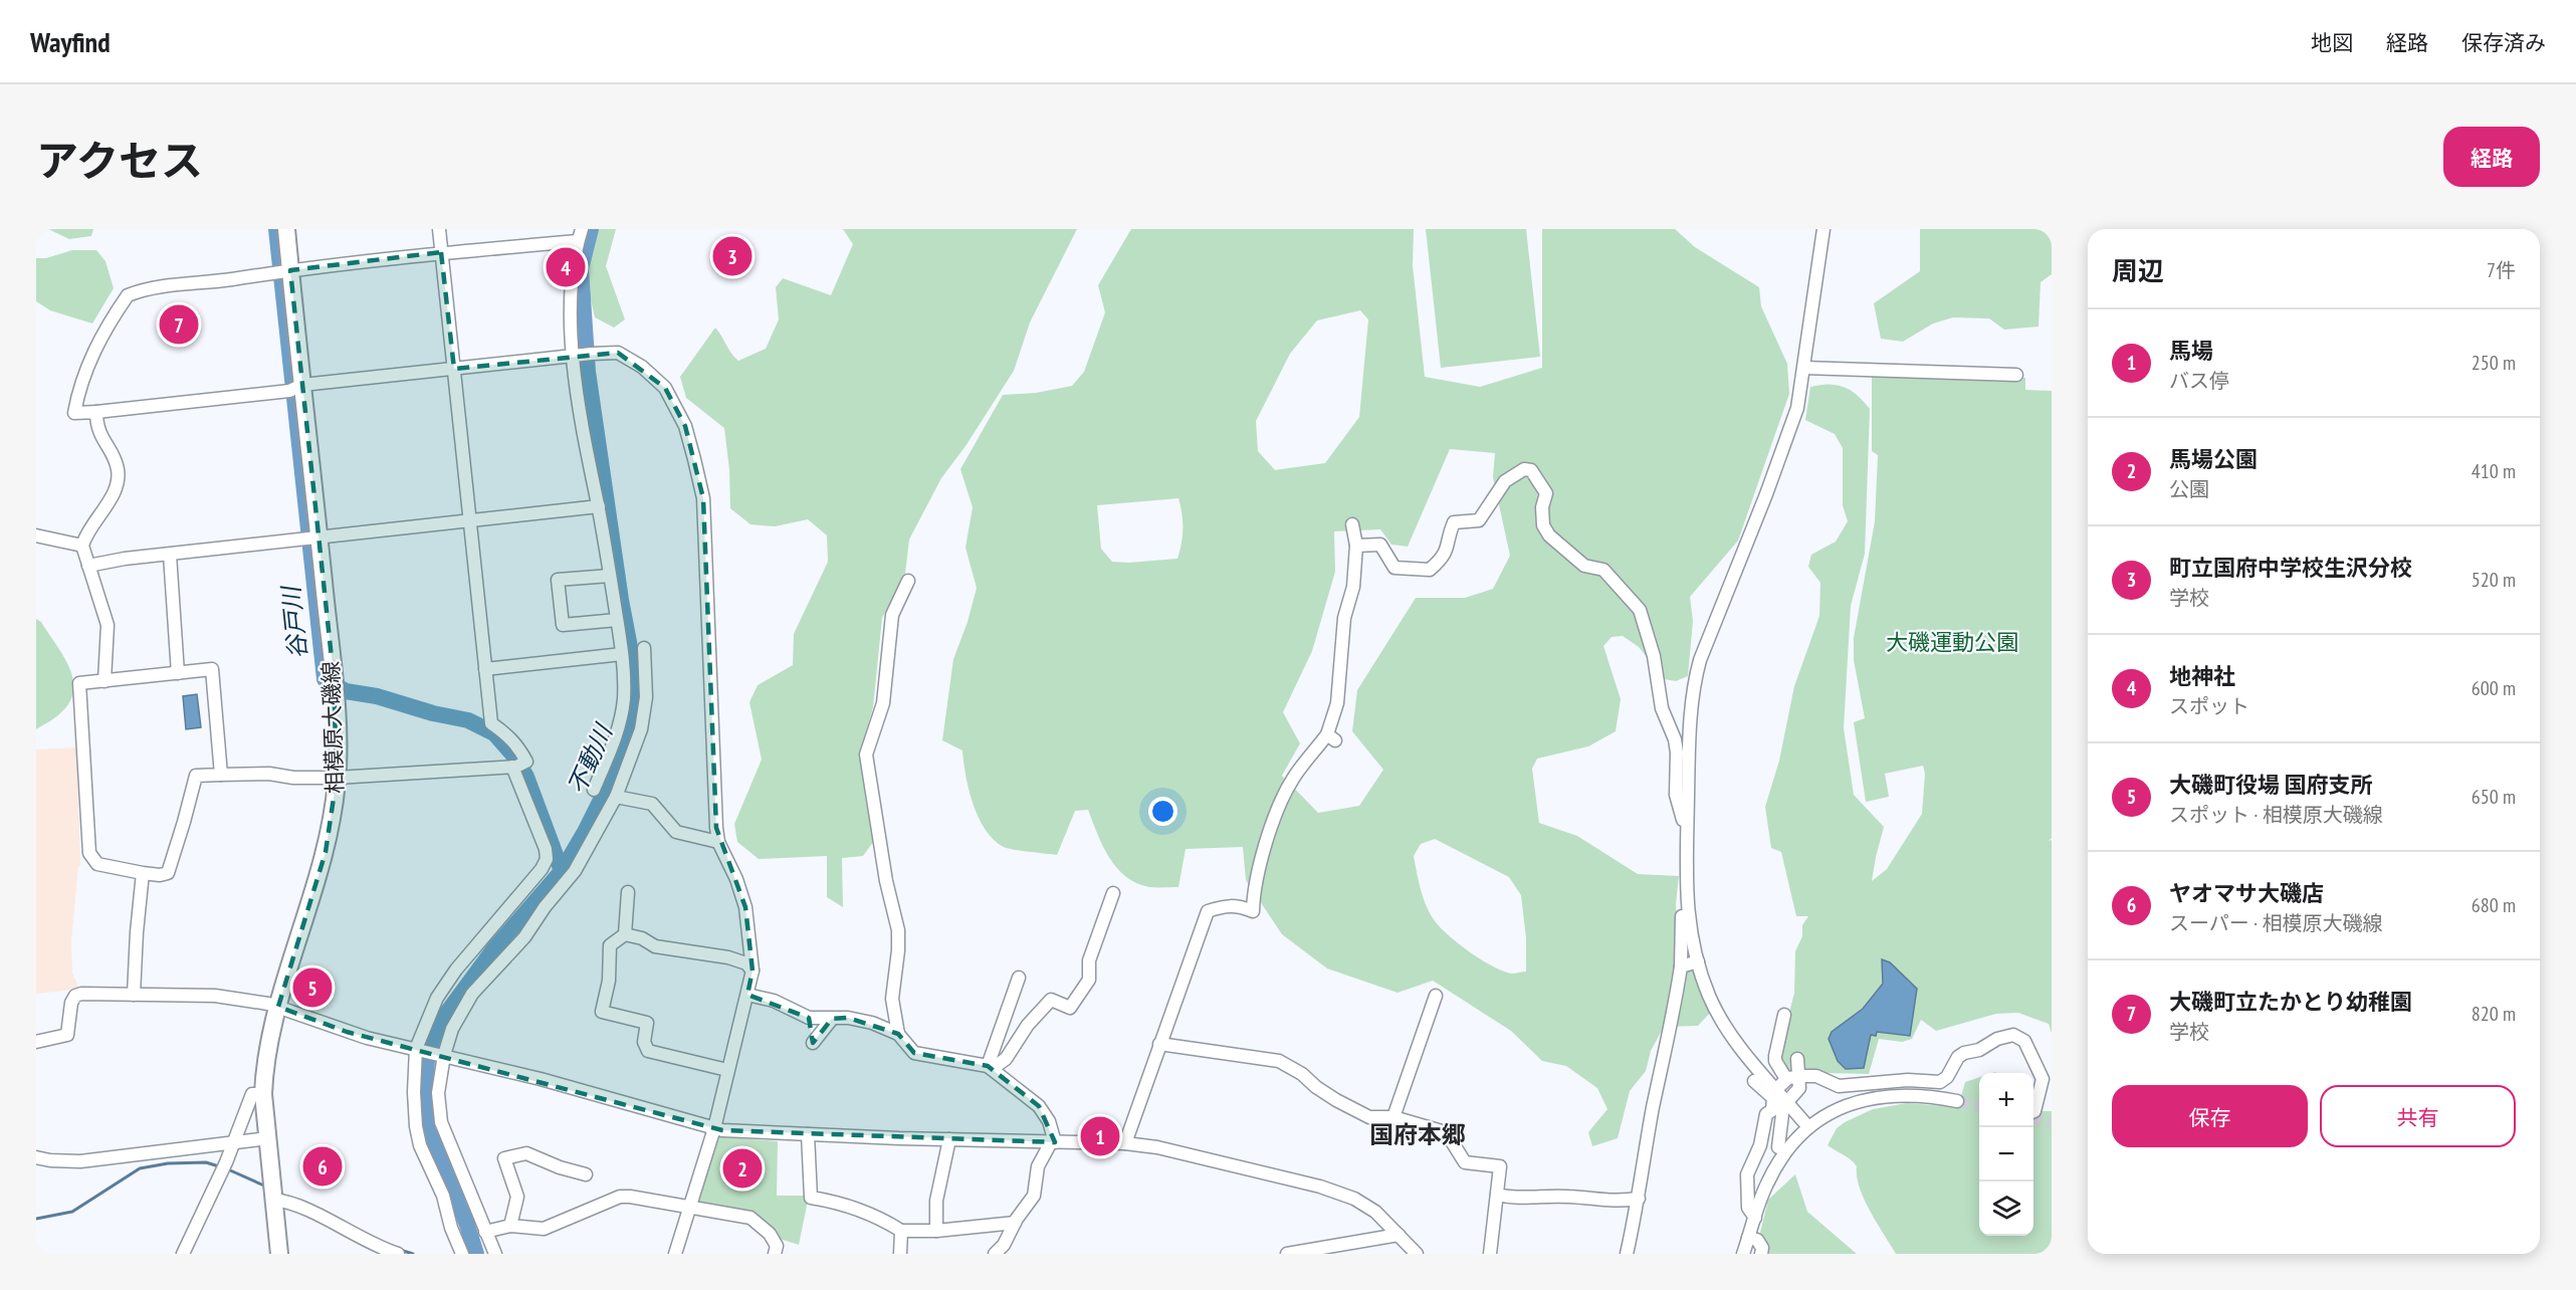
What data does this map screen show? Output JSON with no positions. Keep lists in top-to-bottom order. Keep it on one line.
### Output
{"streets":{"main road":["相模原大磯線"]},"districts":["国府本郷"],"water":["谷戸川","不動川"],"parks":["大磯運動公園"],"page":{"header":"Wayfind","nav":["地図","経路","保存済み"],"title":"アクセス","buttons":["経路",["保存","共有"]],"heading":["周辺","7件"],"pins":["3","4","7","5","1","6","2"],"list":[{"mark":"1","name":"馬場","note":"バス停","value":"250 m"},{"mark":"2","name":"馬場公園","note":"公園","value":"410 m"},{"mark":"3","name":"町立国府中学校生沢分校","note":"学校","value":"520 m"},{"mark":"4","name":"地神社","note":"スポット","value":"600 m"},{"mark":"5","name":"大磯町役場 国府支所","note":"スポット · 相模原大磯線","value":"650 m"},{"mark":"6","name":"ヤオマサ大磯店","note":"スーパー · 相模原大磯線","value":"680 m"},{"mark":"7","name":"大磯町立たかとり幼稚園","note":"学校","value":"820 m"}],"map_buttons":["+","−"]}}
